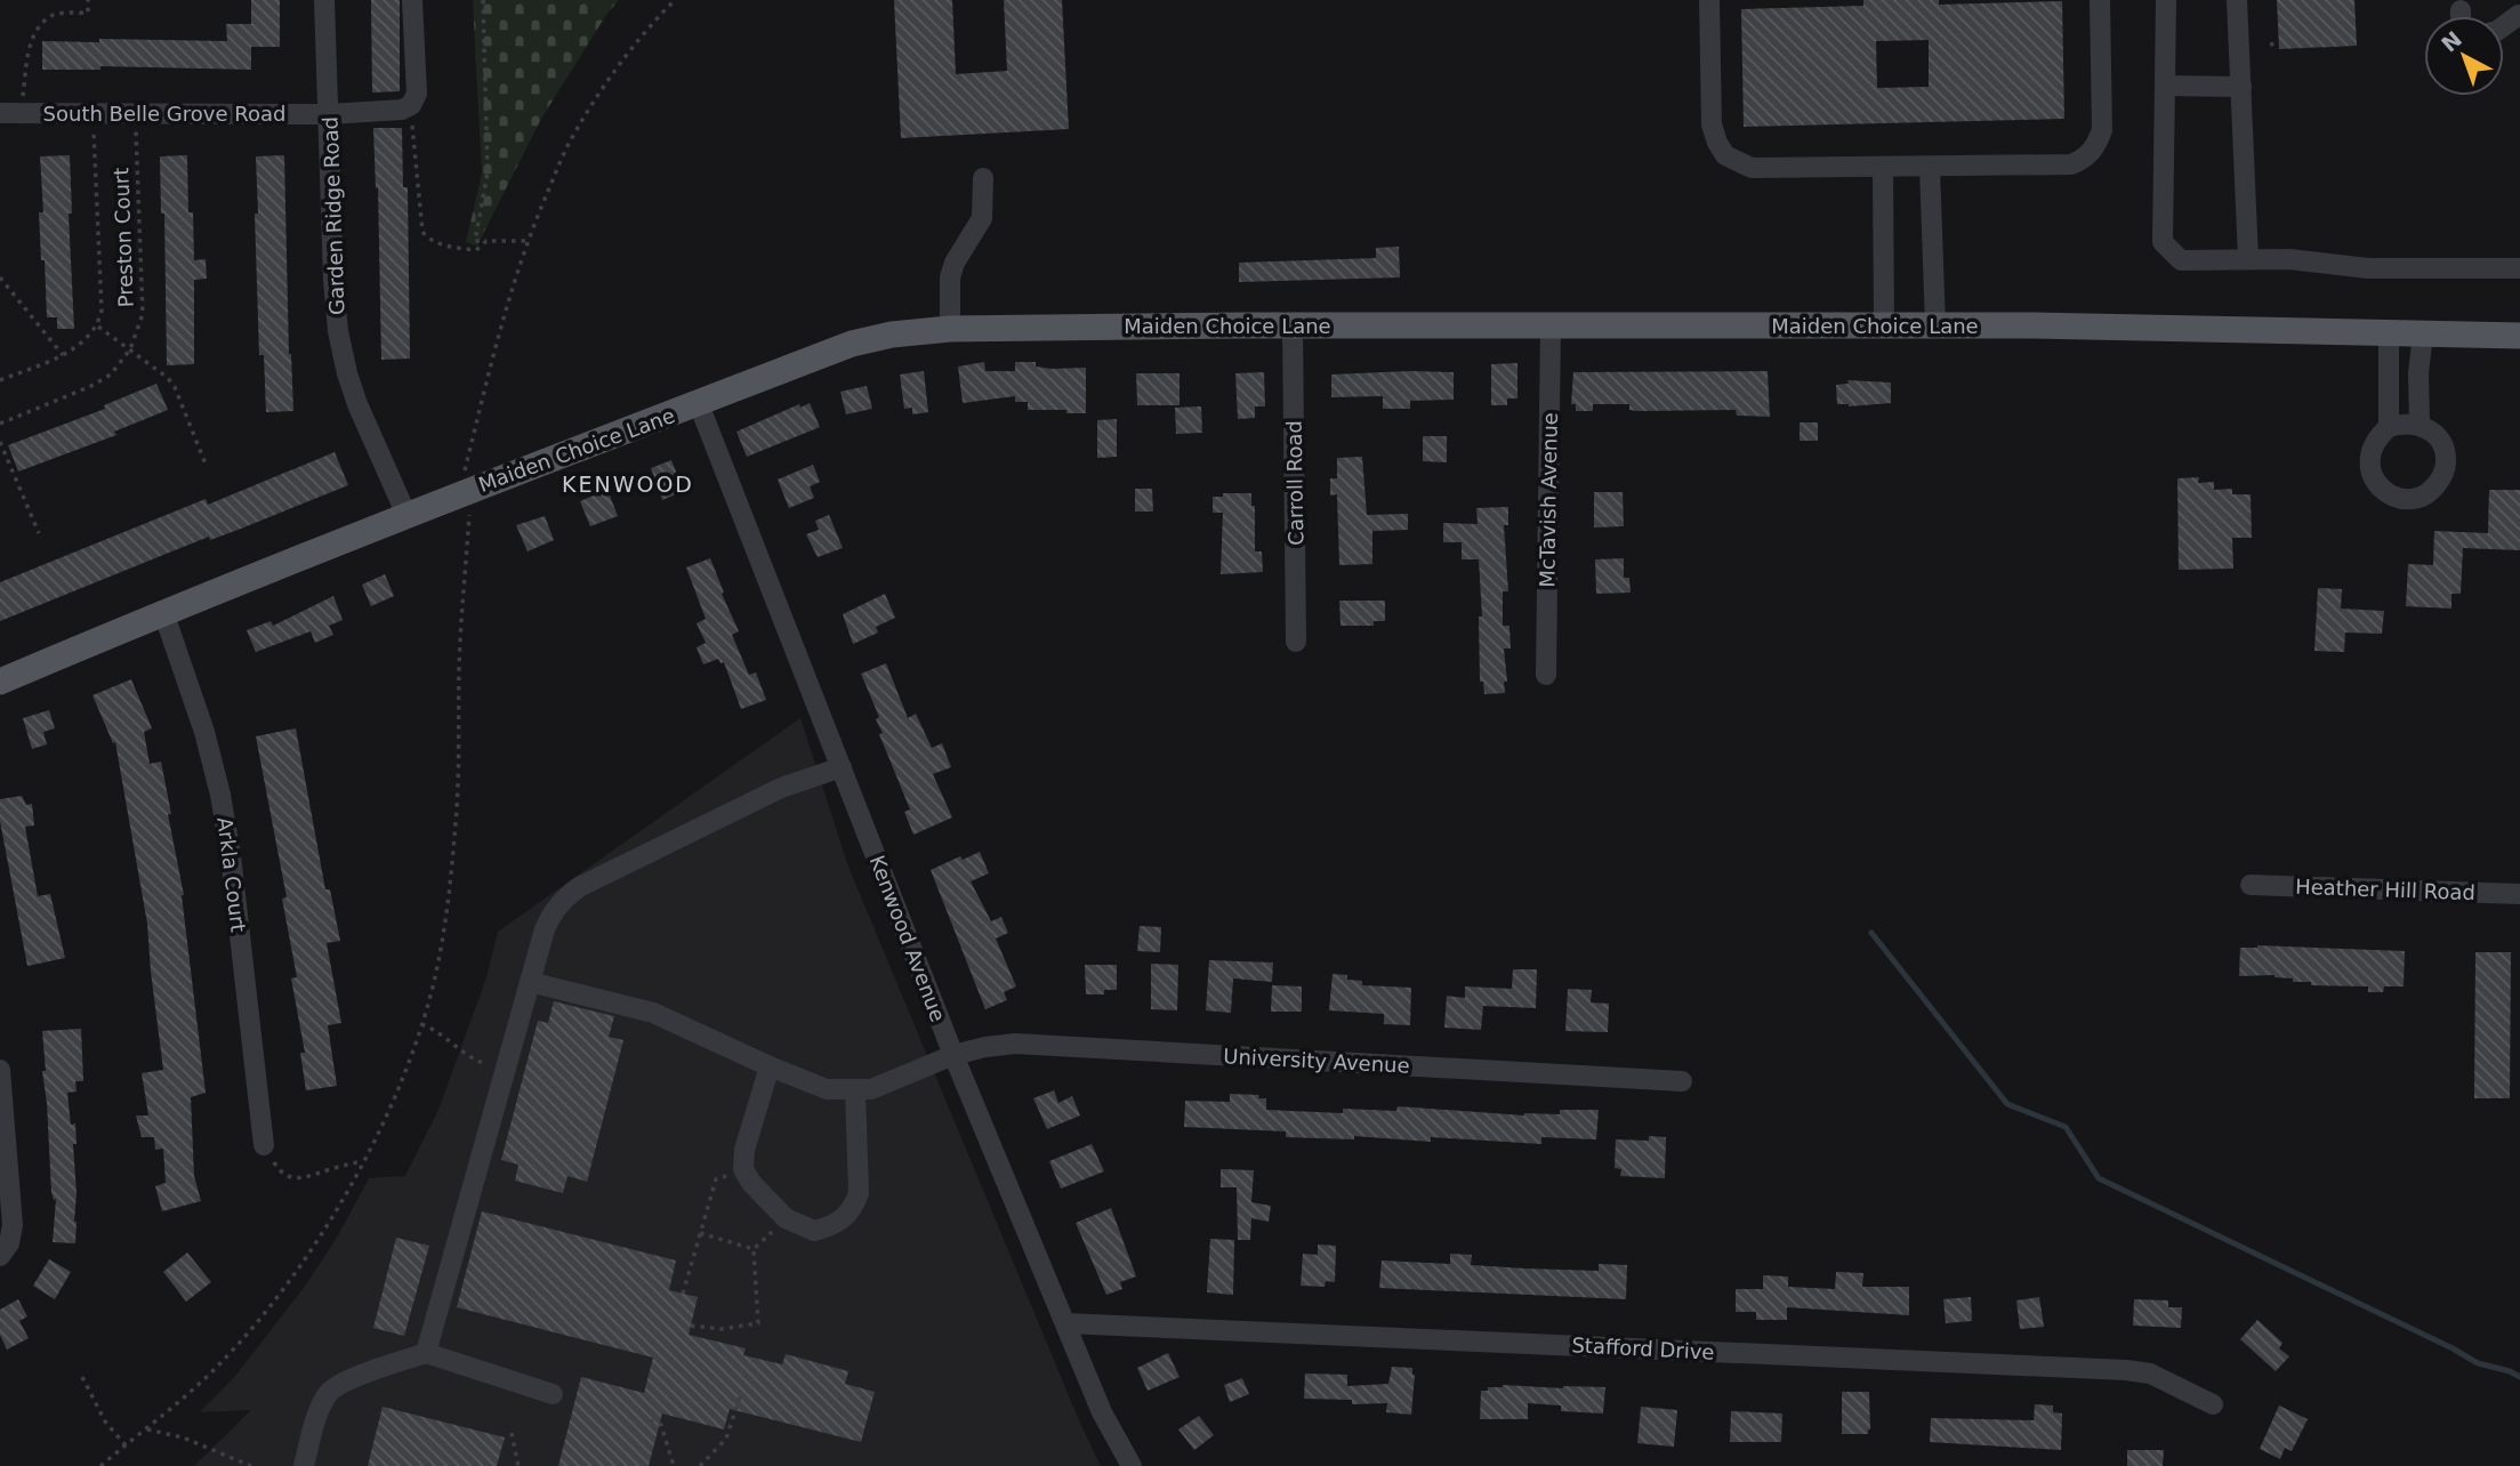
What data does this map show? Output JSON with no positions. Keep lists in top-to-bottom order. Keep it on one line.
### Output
{"streets":{"main road":["Maiden Choice Lane"],"street":["South Belle Grove Road","Garden Ridge Road","Carroll Road","McTavish Avenue","Arkla Court","Heather Hill Road","Kenwood Avenue","University Avenue","Stafford Drive"],"path":["Preston Court"]},"crossings":[["South Belle Grove Road","Garden Ridge Road"],["South Belle Grove Road","Preston Court"],["Garden Ridge Road","Maiden Choice Lane"],["Maiden Choice Lane","Carroll Road"],["Maiden Choice Lane","McTavish Avenue"],["Maiden Choice Lane","Arkla Court"],["Maiden Choice Lane","Kenwood Avenue"],["Kenwood Avenue","University Avenue"],["Kenwood Avenue","Stafford Drive"]],"districts":["KENWOOD"],"north":"top left"}
